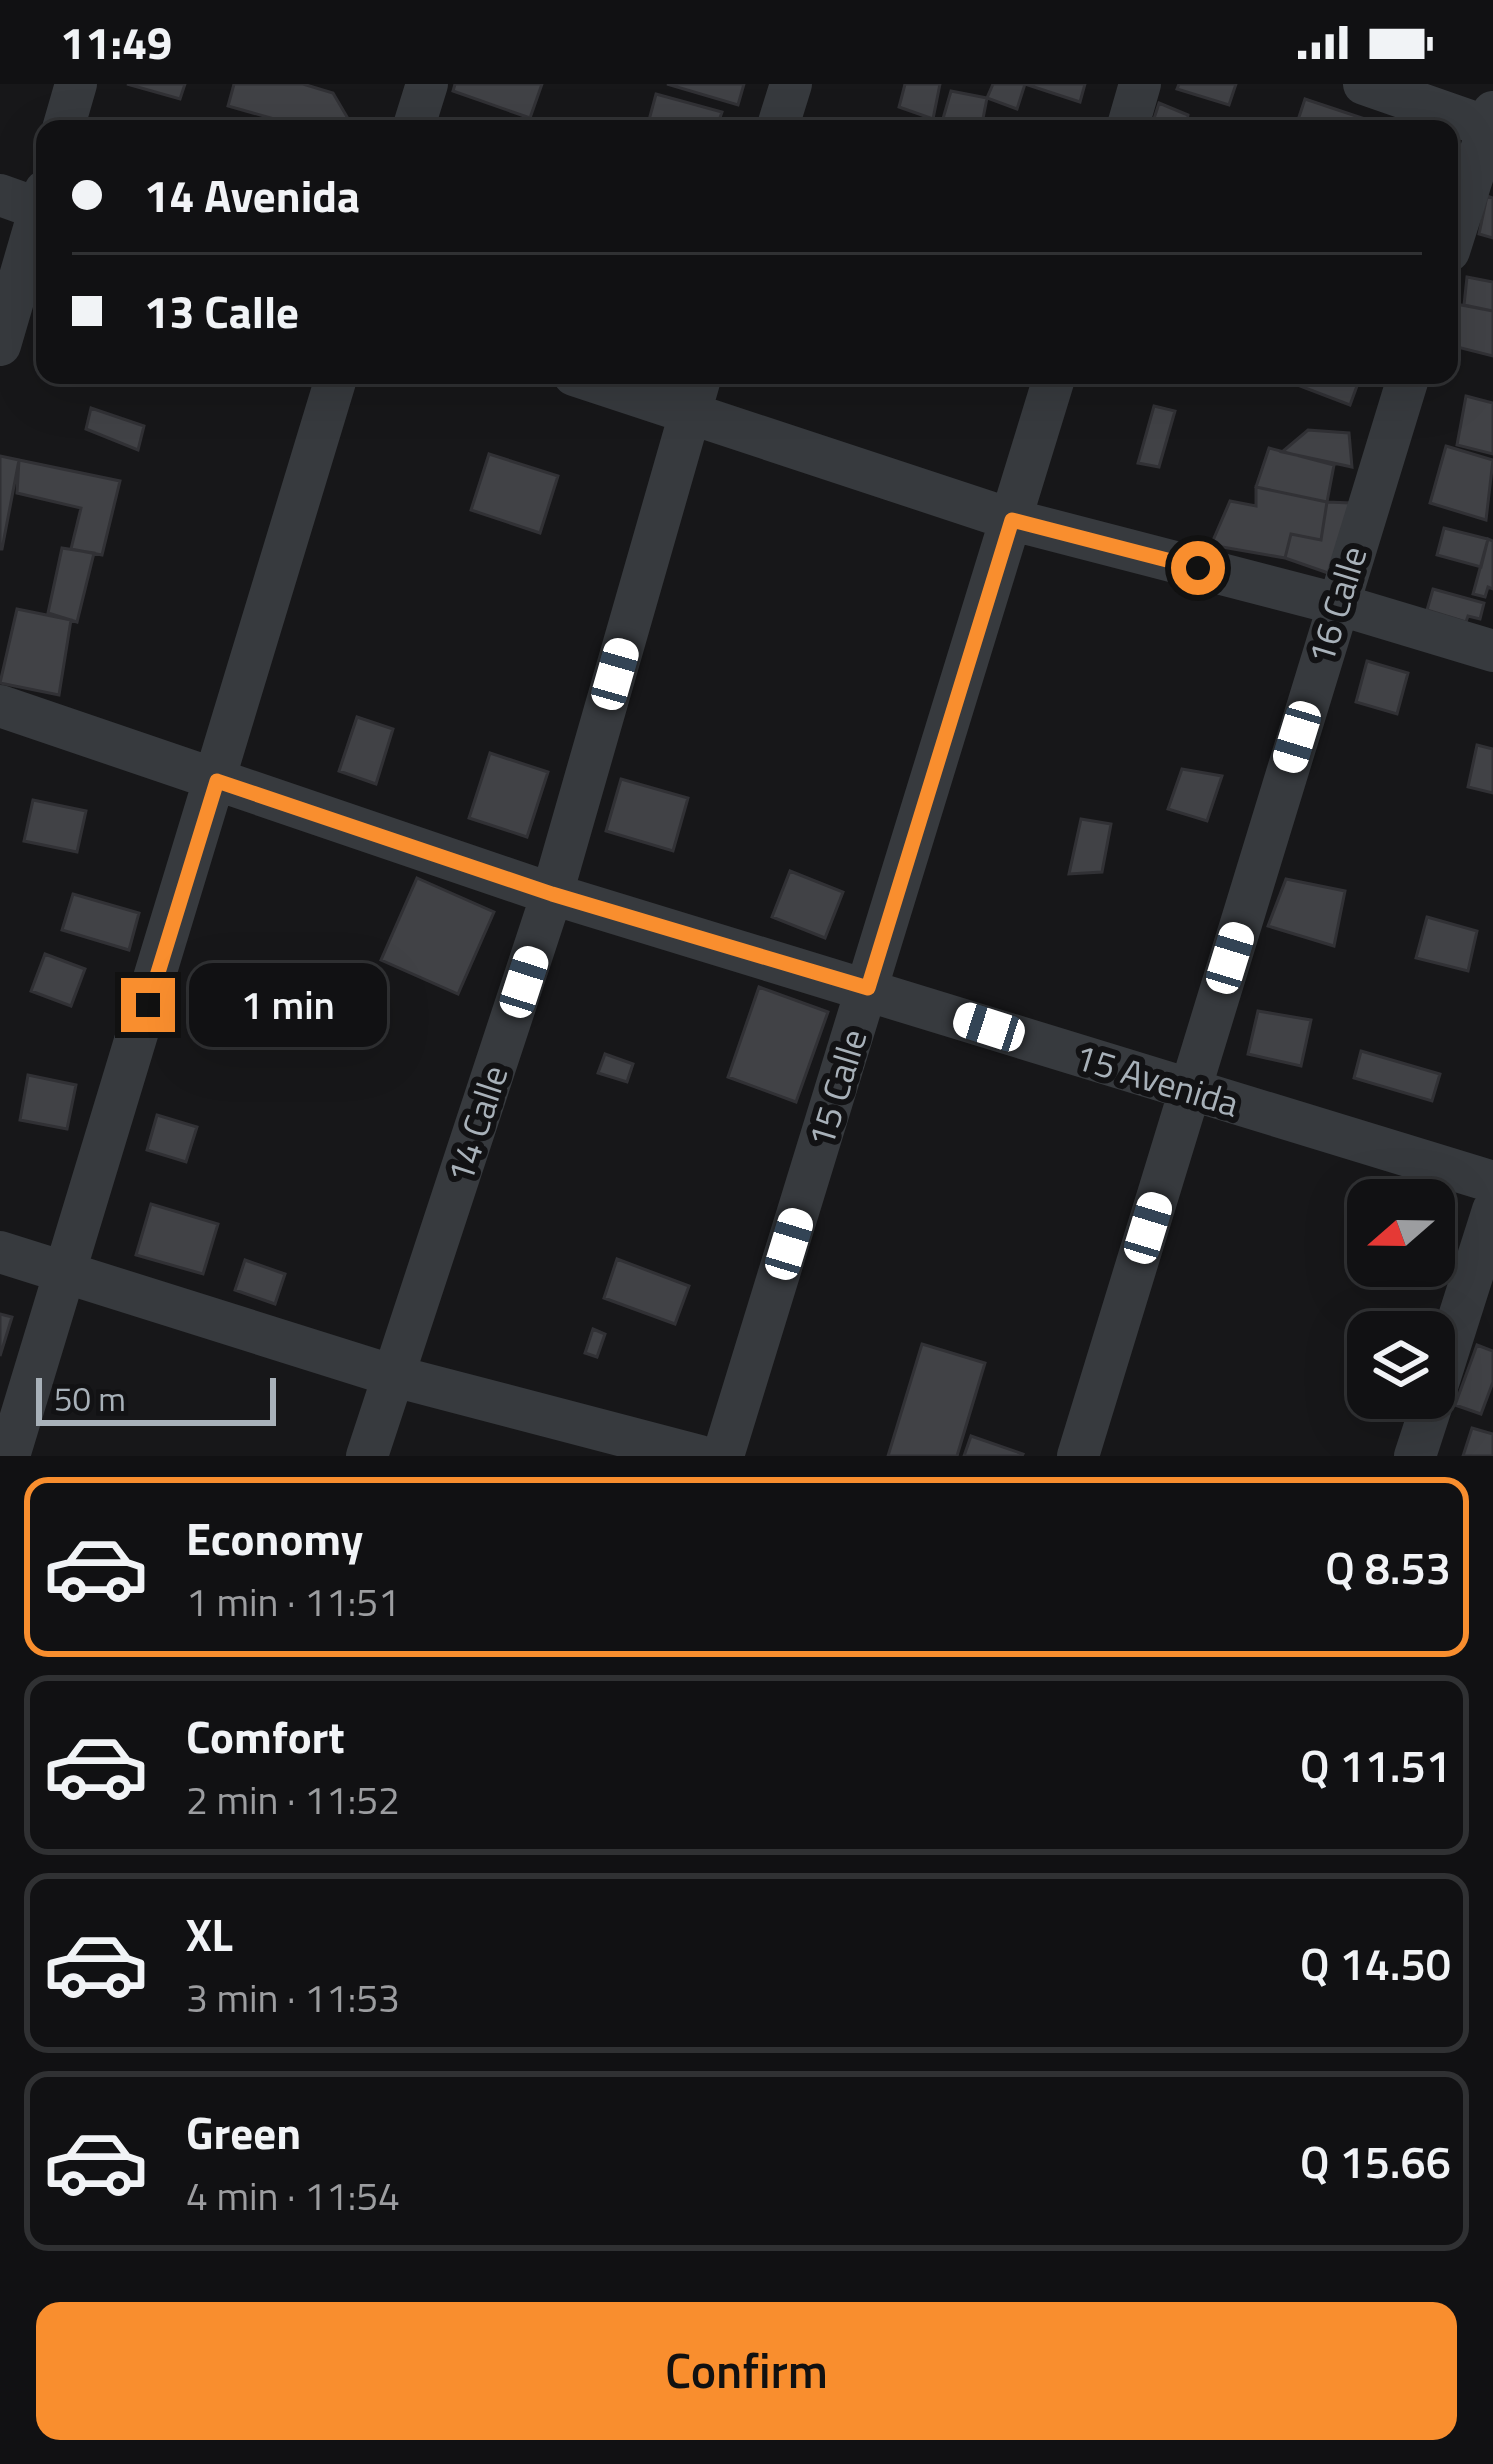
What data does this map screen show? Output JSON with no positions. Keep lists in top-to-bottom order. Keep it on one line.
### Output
{"streets":{"street":["16 Calle","15 Avenida","15 Calle","14 Calle"]},"crossings":[["16 Calle","15 Avenida"],["15 Avenida","15 Calle"],["15 Avenida","14 Calle"]],"scale_bar":"50 m","north":"left","page":{"status":"11:49","banner":["14 Avenida","13 Calle"],"bubble":"1 min","scale":"50 m","list":[{"name":"Economy","note":"1 min · 11:51","value":"Q 8.53"},{"name":"Comfort","note":"2 min · 11:52","value":"Q 11.51"},{"name":"XL","note":"3 min · 11:53","value":"Q 14.50"},{"name":"Green","note":"4 min · 11:54","value":"Q 15.66"}],"buttons":"Confirm"}}
